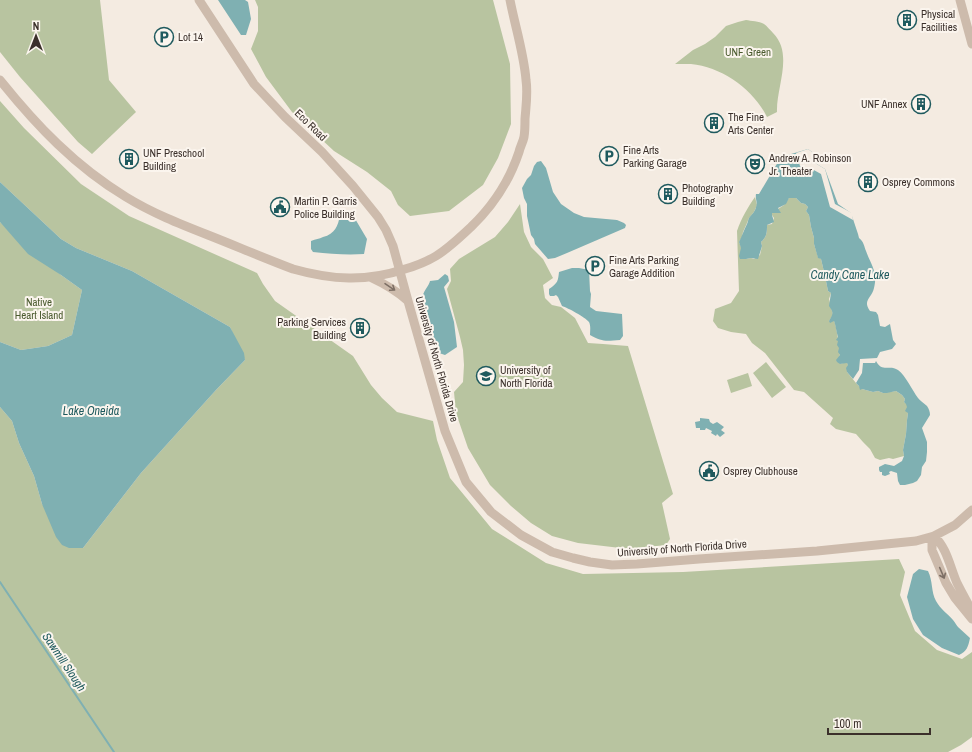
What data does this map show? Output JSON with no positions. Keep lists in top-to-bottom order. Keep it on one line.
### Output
{"streets":{"street":["Eco Road","University of North Florida Drive"]},"crossings":[["Eco Road","University of North Florida Drive"]],"water":["Candy Cane Lake","Lake Oneida","Sawmill Slough"],"parks":["UNF Green","Native Heart Island"],"places":{"building":["Physical Facilities","UNF Annex","The Fine Arts Center","UNF Preschool Building","Osprey Commons","Photography Building","Parking Services Building"],"parking":["Lot 14","Fine Arts Parking Garage","Fine Arts Parking Garage Addition"],"theatre":["Andrew A. Robinson Jr. Theater"],"public building":["Martin P. Garris Police Building","Osprey Clubhouse"],"school or university":["University of North Florida"]},"scale_bar":"100 m","north":"top"}
